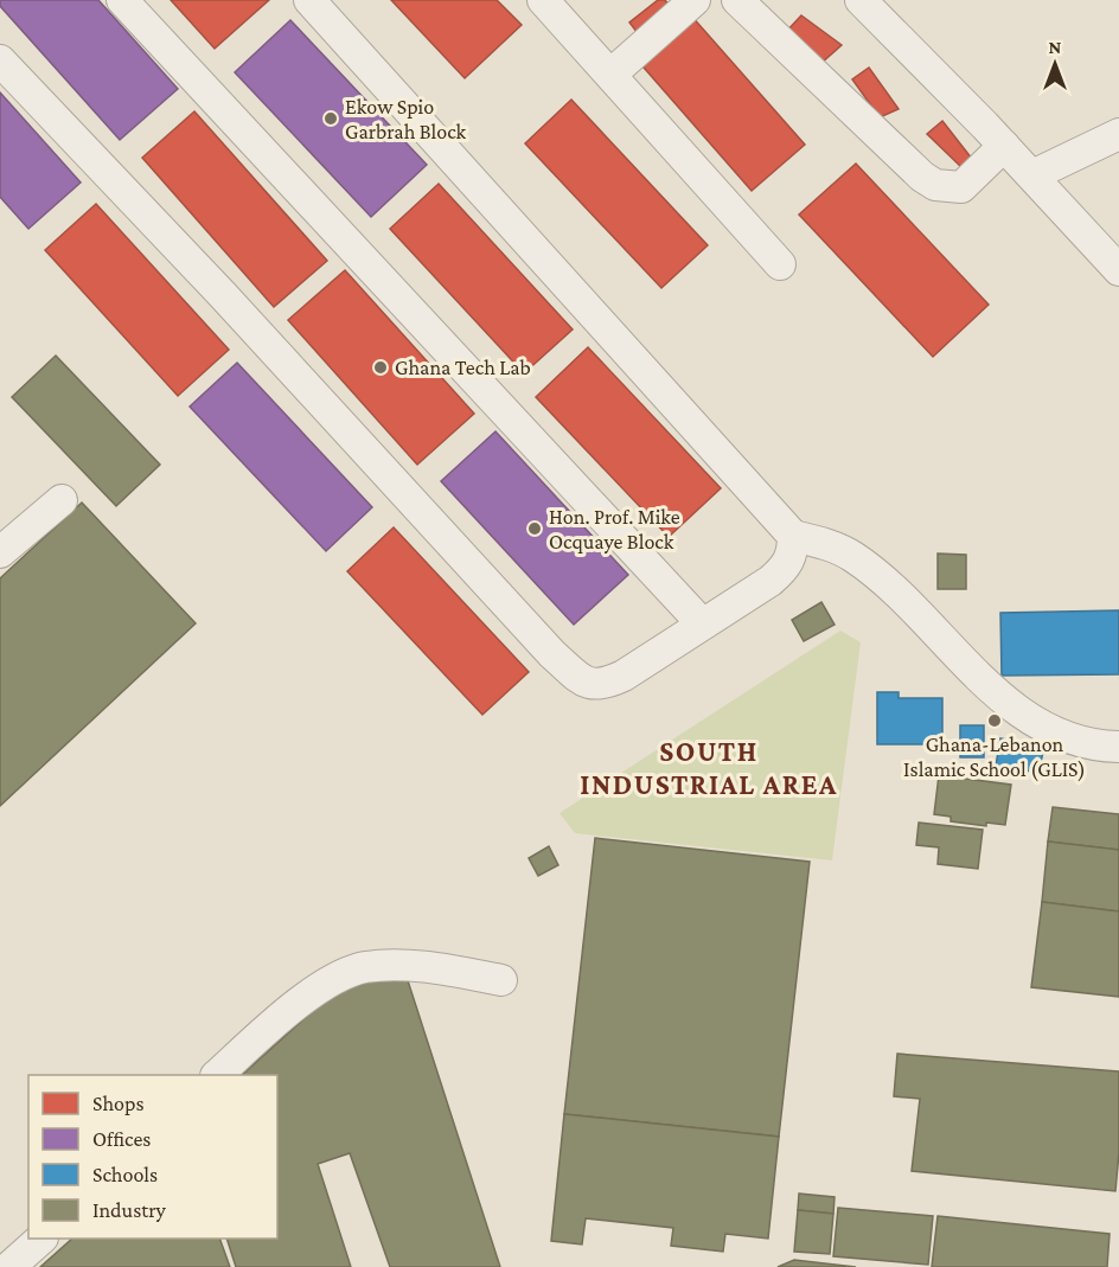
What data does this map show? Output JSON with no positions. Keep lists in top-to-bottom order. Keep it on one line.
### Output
{"districts":["SOUTH INDUSTRIAL AREA"],"places":["Ekow Spio Garbrah Block","Ghana Tech Lab","Hon. Prof. Mike Ocquaye Block","Ghana-Lebanon Islamic School (GLIS)"],"legend":["Shops","Offices","Schools","Industry"],"north":"top"}
